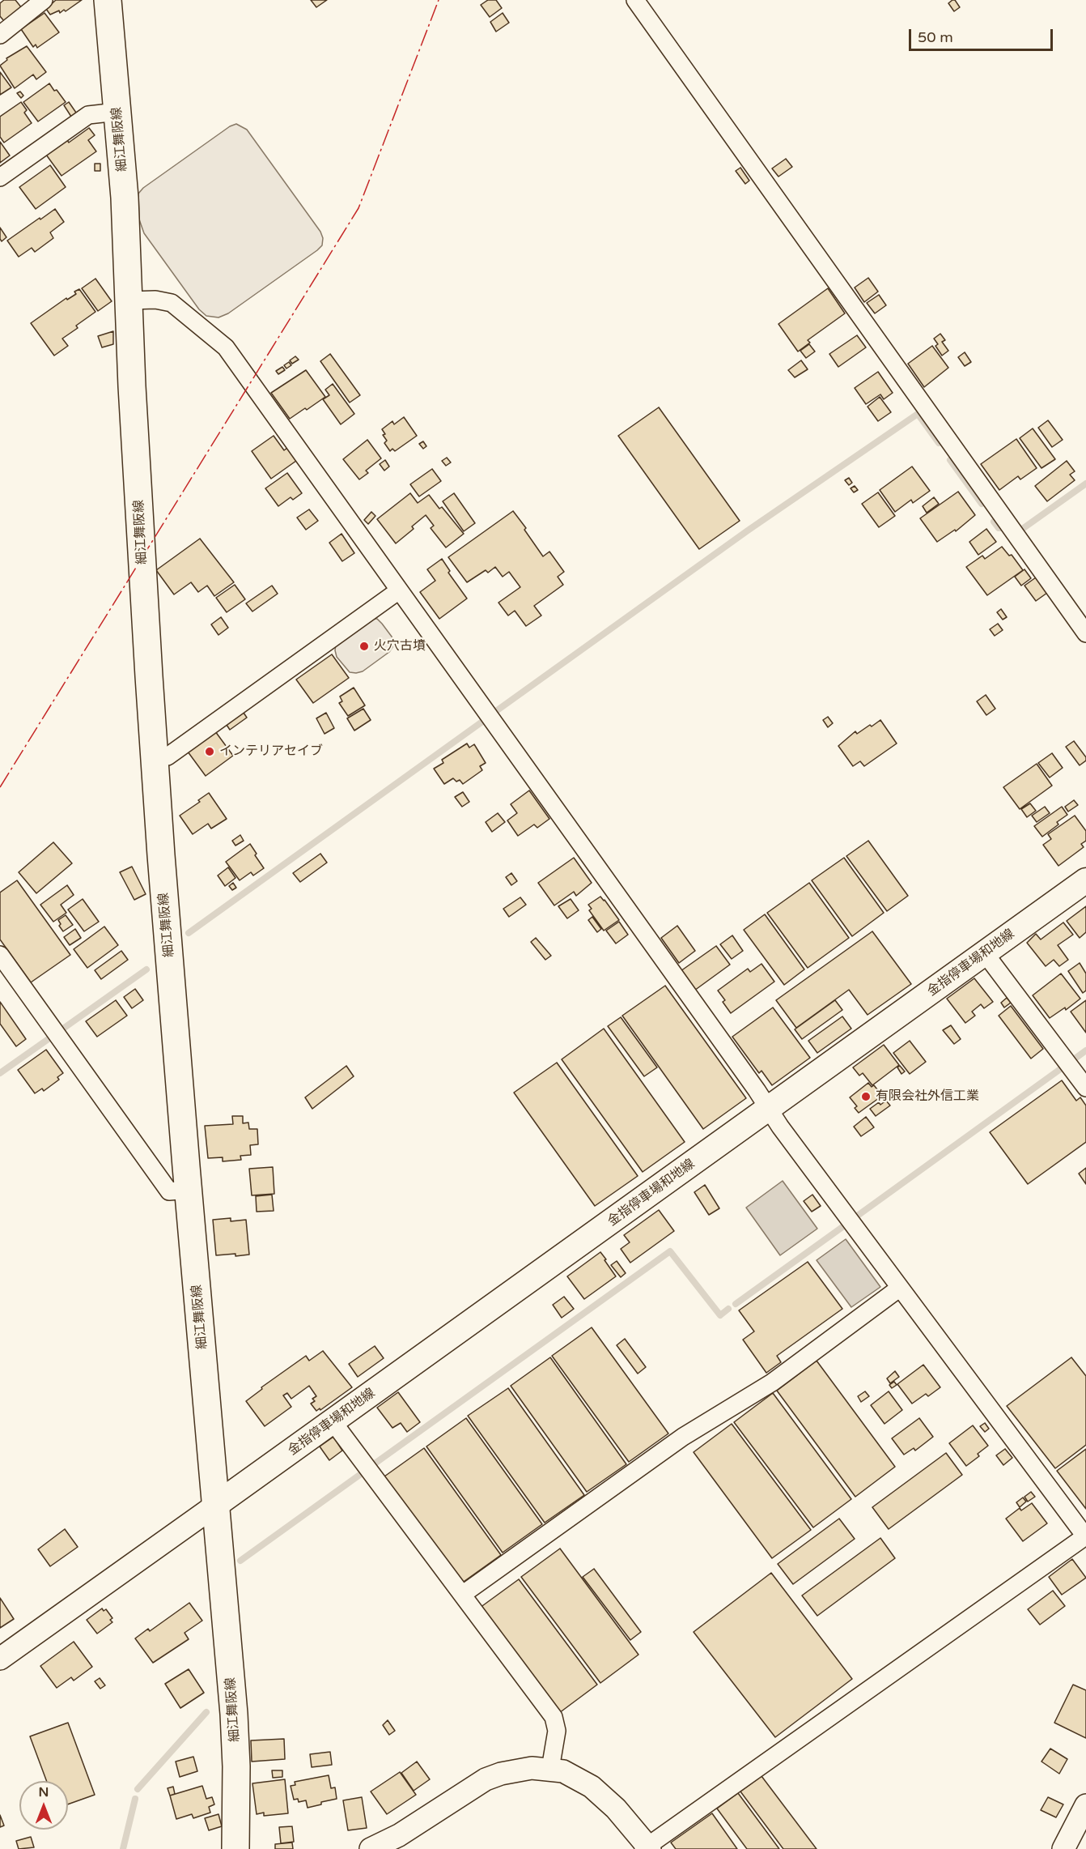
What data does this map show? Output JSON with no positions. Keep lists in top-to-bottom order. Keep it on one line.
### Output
{"streets":{"main road":["細江舞阪線","金指停車場和地線"]},"crossings":[["細江舞阪線","金指停車場和地線"]],"places":["火穴古墳","インテリアセイブ","有限会社外信工業"],"scale_bar":"50 m","north":"top"}
